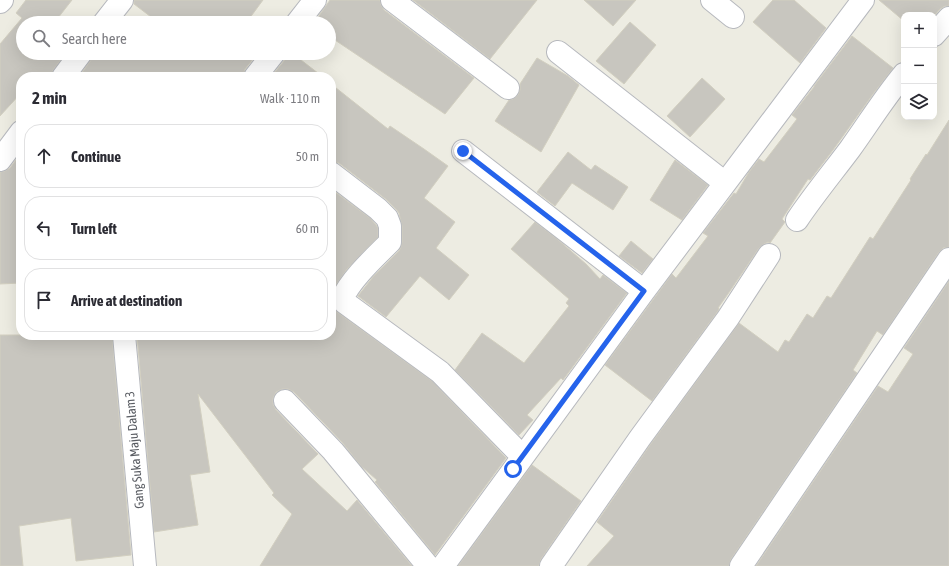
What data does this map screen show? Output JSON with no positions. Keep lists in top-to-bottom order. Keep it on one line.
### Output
{"streets":{"street":["Gang Suka Maju Dalam 3"]},"page":{"map_buttons":["+","−"],"search":"Search here","heading":["2 min","Walk · 110 m"],"list":[["Continue","50 m"],["Turn left","60 m"],"Arrive at destination"]}}
